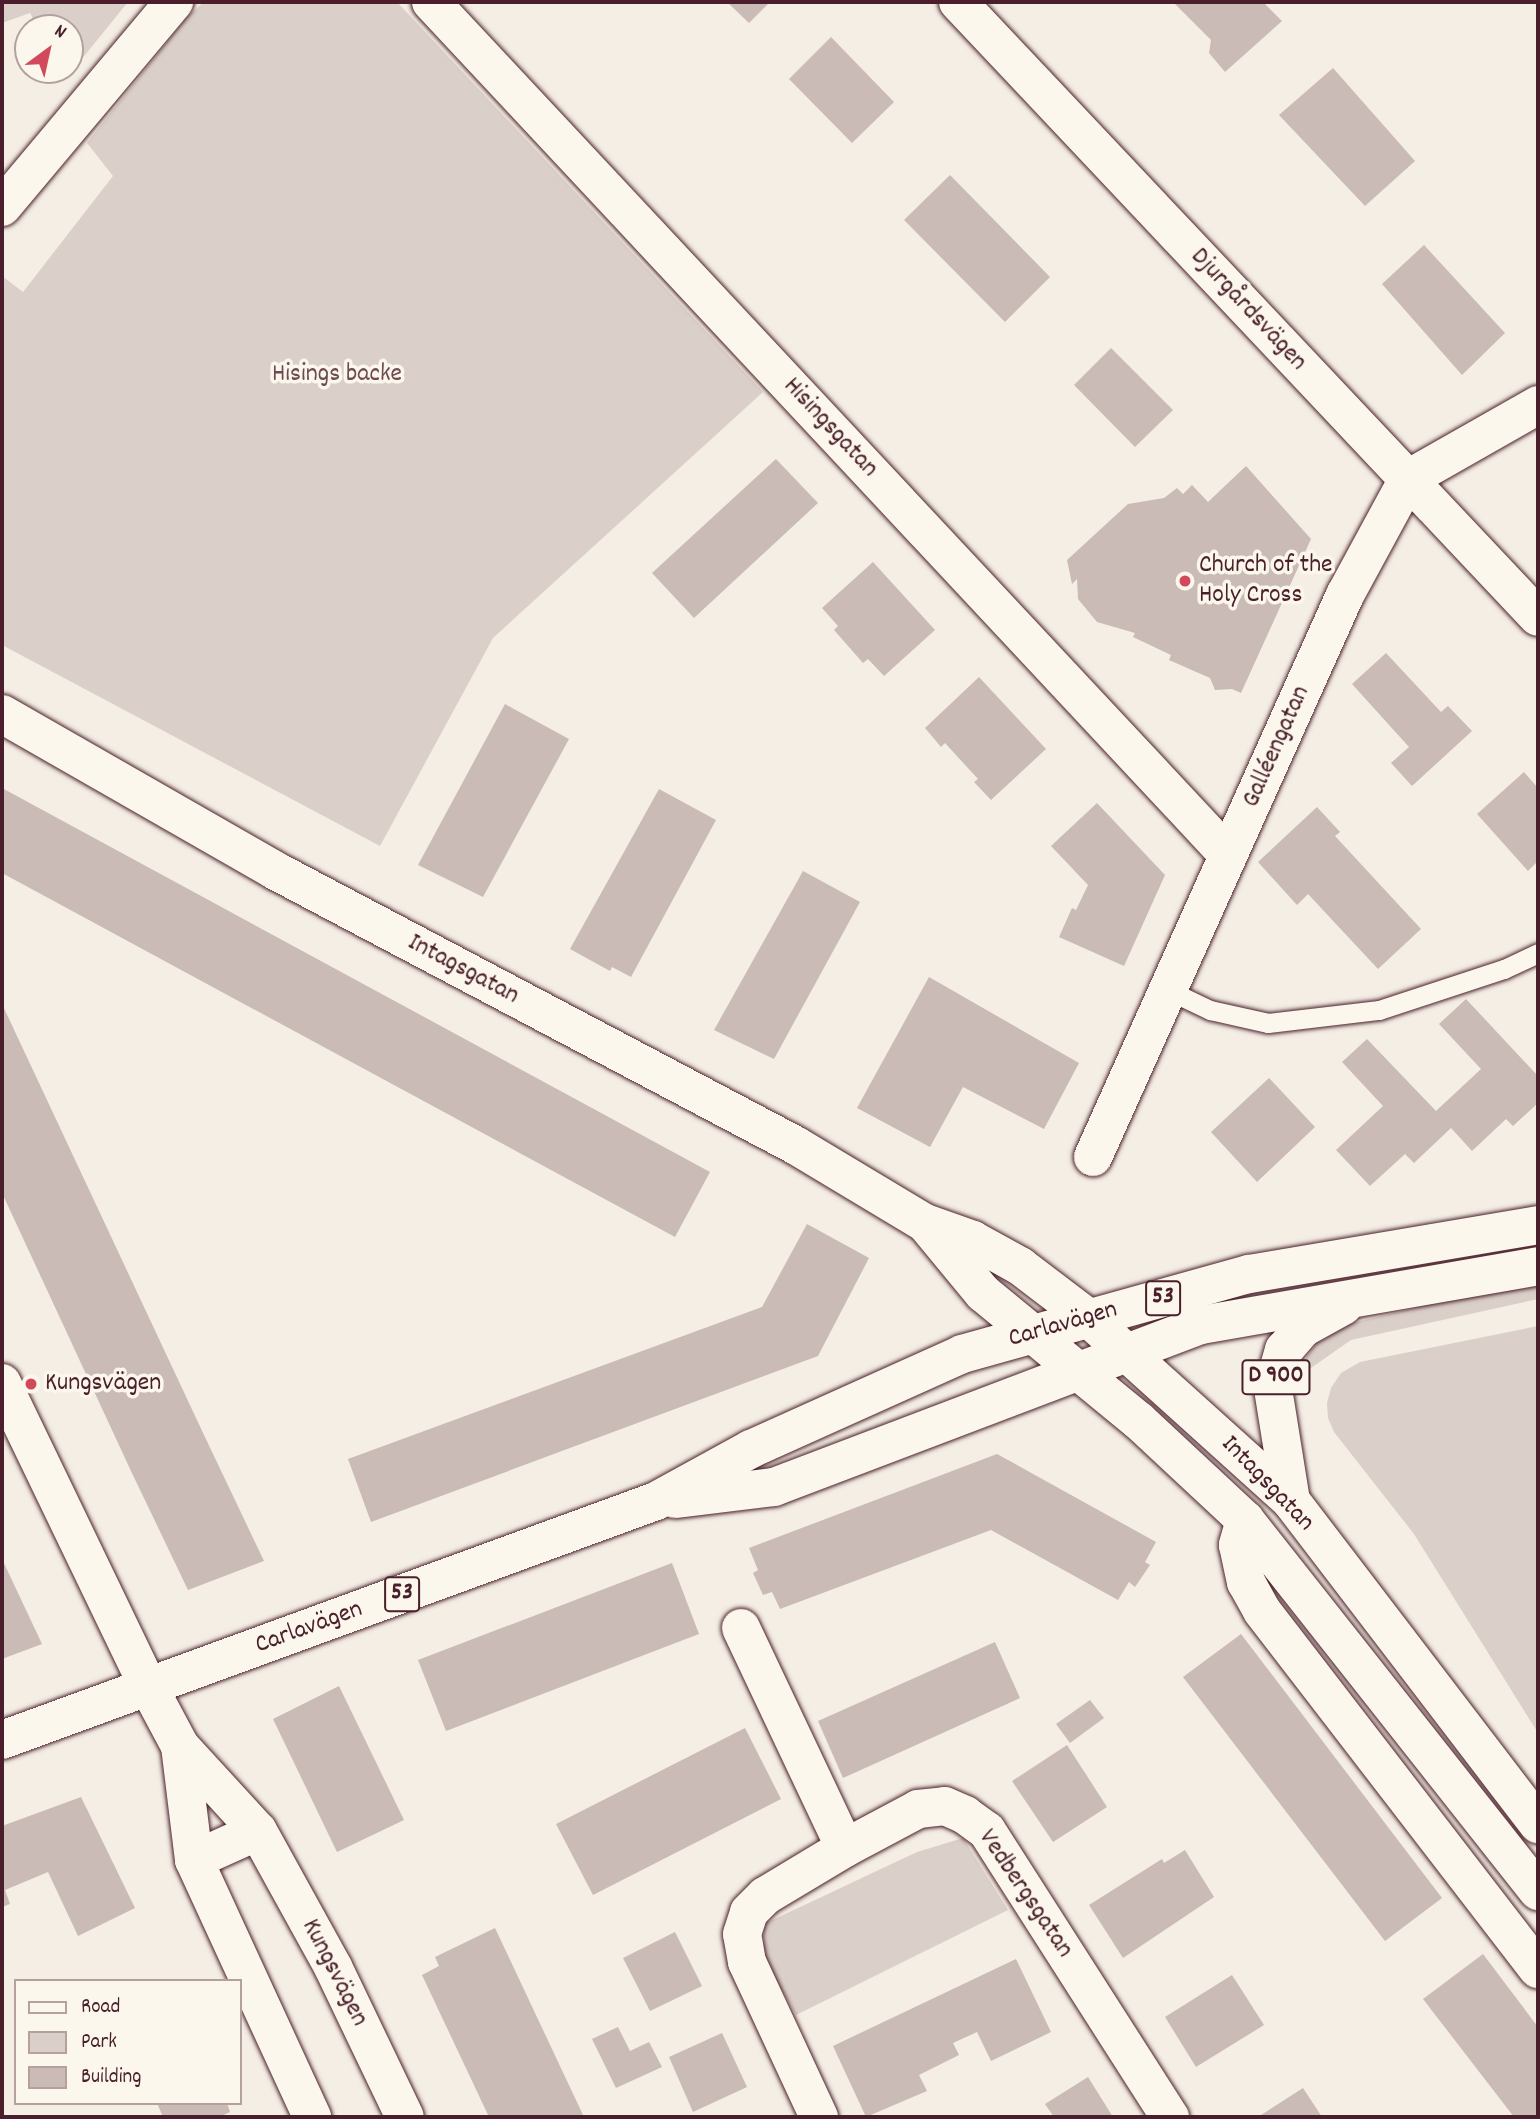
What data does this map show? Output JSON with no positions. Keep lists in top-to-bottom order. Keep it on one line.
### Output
{"streets":{"street":["Djurgårdsvägen","Hisingsgatan","Galléengatan","Intagsgatan","53","Carlavägen","D 900","Vedbergsgatan","Kungsvägen"]},"crossings":[["Djurgårdsvägen","Galléengatan"],["Hisingsgatan","Galléengatan"],["Intagsgatan","Carlavägen"],["Intagsgatan","D 900"],["Carlavägen","D 900"],["Carlavägen","Kungsvägen"]],"parks":["Hisings backe"],"places":["Church of the Holy Cross","Kungsvägen"],"legend":["Road","Park","Building"],"north":"top right"}
